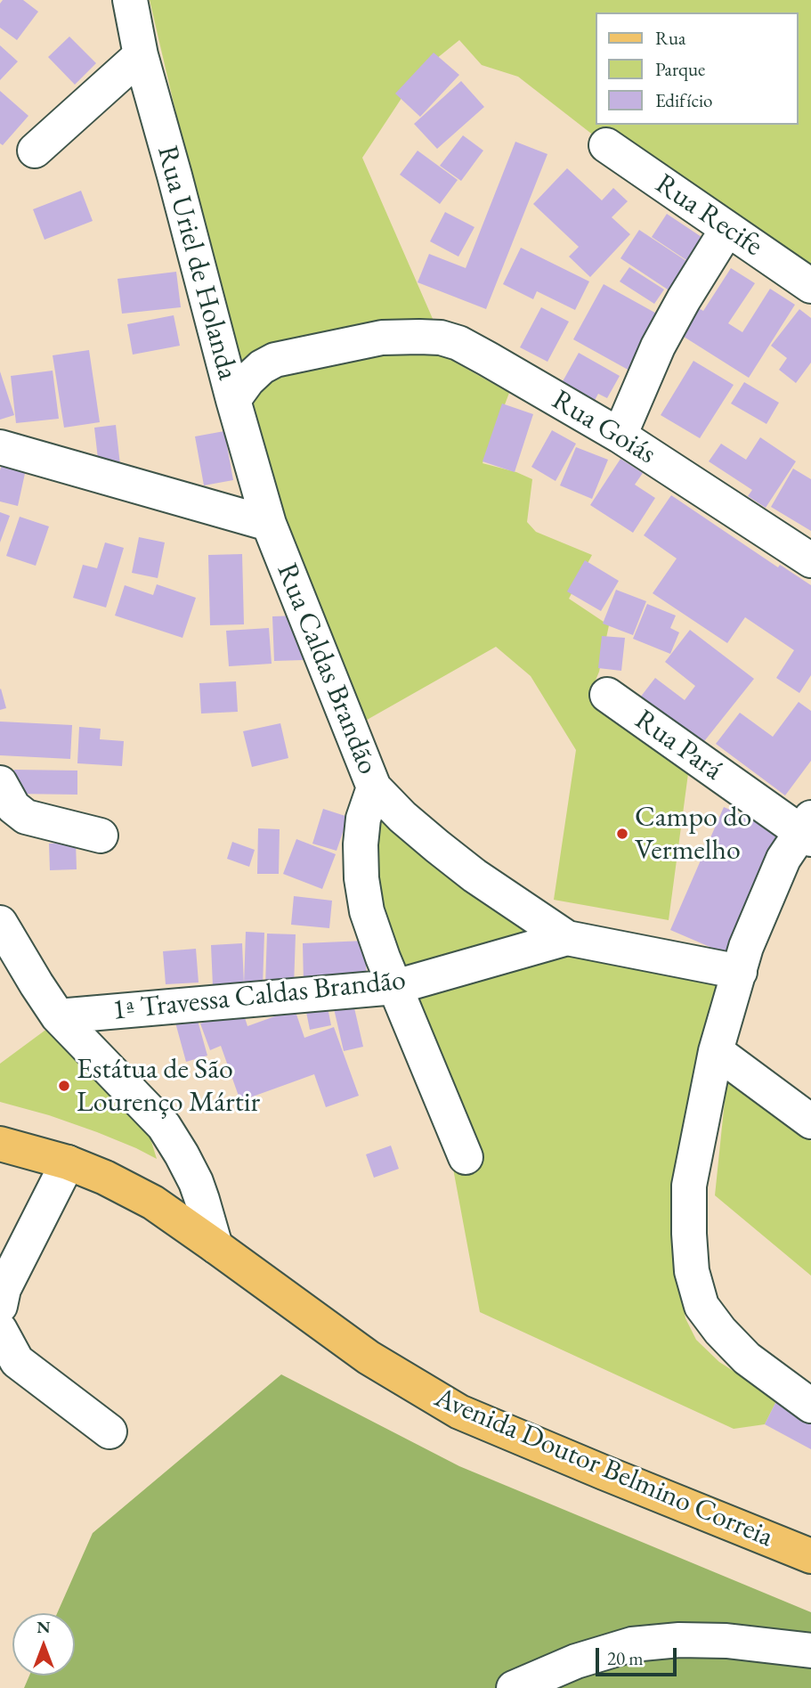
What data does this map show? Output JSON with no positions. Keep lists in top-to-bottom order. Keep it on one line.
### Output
{"streets":{"main road":["Avenida Doutor Belmino Correia"],"street":["Rua Recife","Rua Uriel de Holanda","Rua Goiás","Rua Caldas Brandão","Rua Pará","1ª Travessa Caldas Brandão"]},"crossings":[["Rua Uriel de Holanda","Rua Goiás"],["Rua Uriel de Holanda","Rua Caldas Brandão"],["Rua Caldas Brandão","1ª Travessa Caldas Brandão"]],"places":["Campo do Vermelho","Estátua de São Lourenço Mártir"],"legend":["Rua","Parque","Edifício"],"scale_bar":"20 m","north":"top"}
